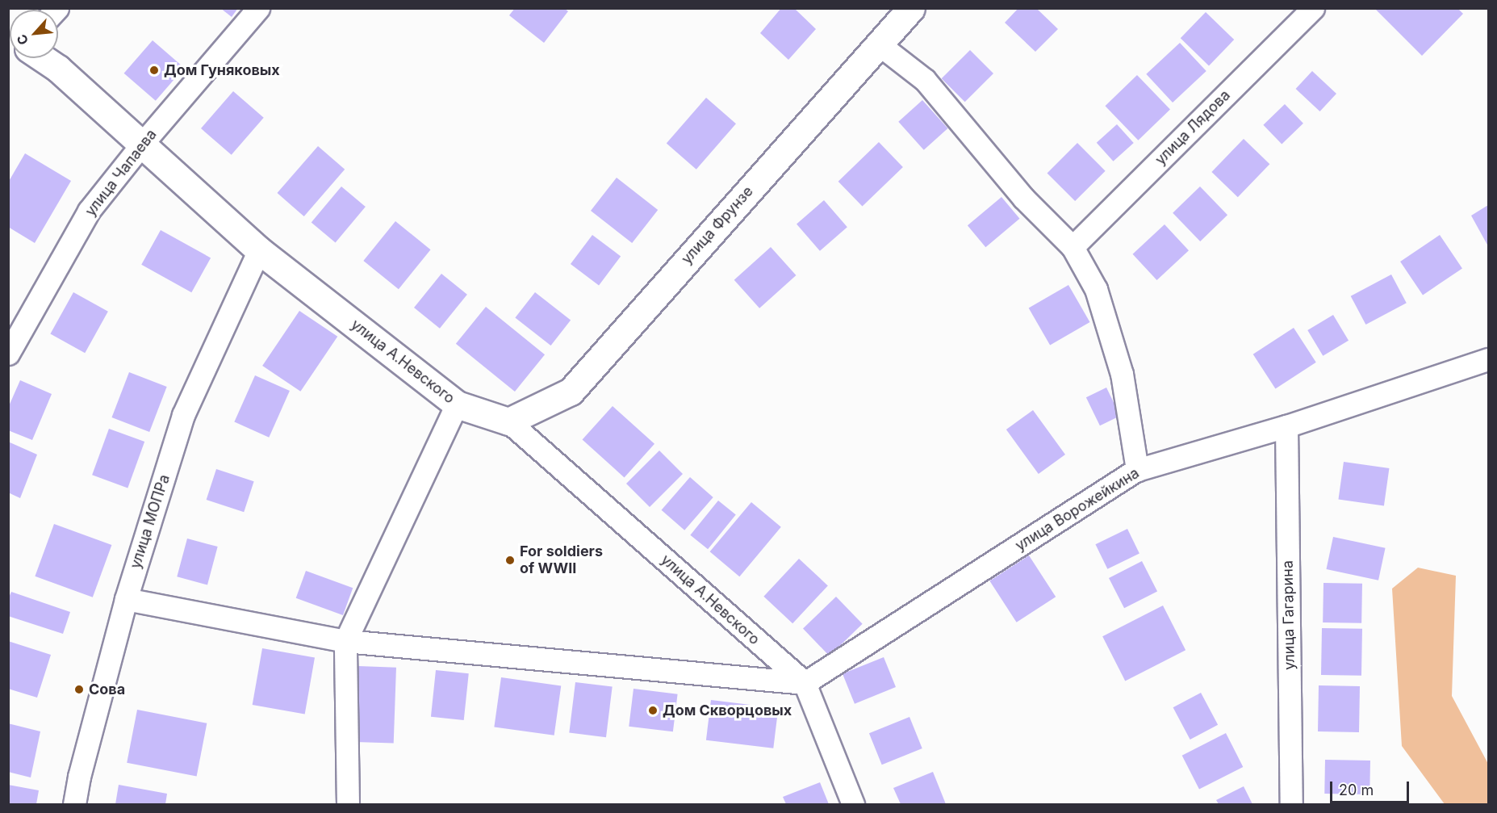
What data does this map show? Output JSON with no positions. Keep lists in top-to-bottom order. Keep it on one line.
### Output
{"streets":{"street":["улица Лядова","улица Чапаева","улица Фрунзе","улица А.Невского","улица Ворожейкина","улица МОПРа","улица Гагарина"]},"crossings":[["улица Чапаева","улица А.Невского"],["улица Фрунзе","улица А.Невского"],["улица А.Невского","улица Ворожейкина"],["улица А.Невского","улица МОПРа"],["улица Ворожейкина","улица Гагарина"]],"places":["Дом Гуняковых","For soldiers of WWII","Сова","Дом Скворцовых"],"scale_bar":"20 m","north":"bottom left"}
